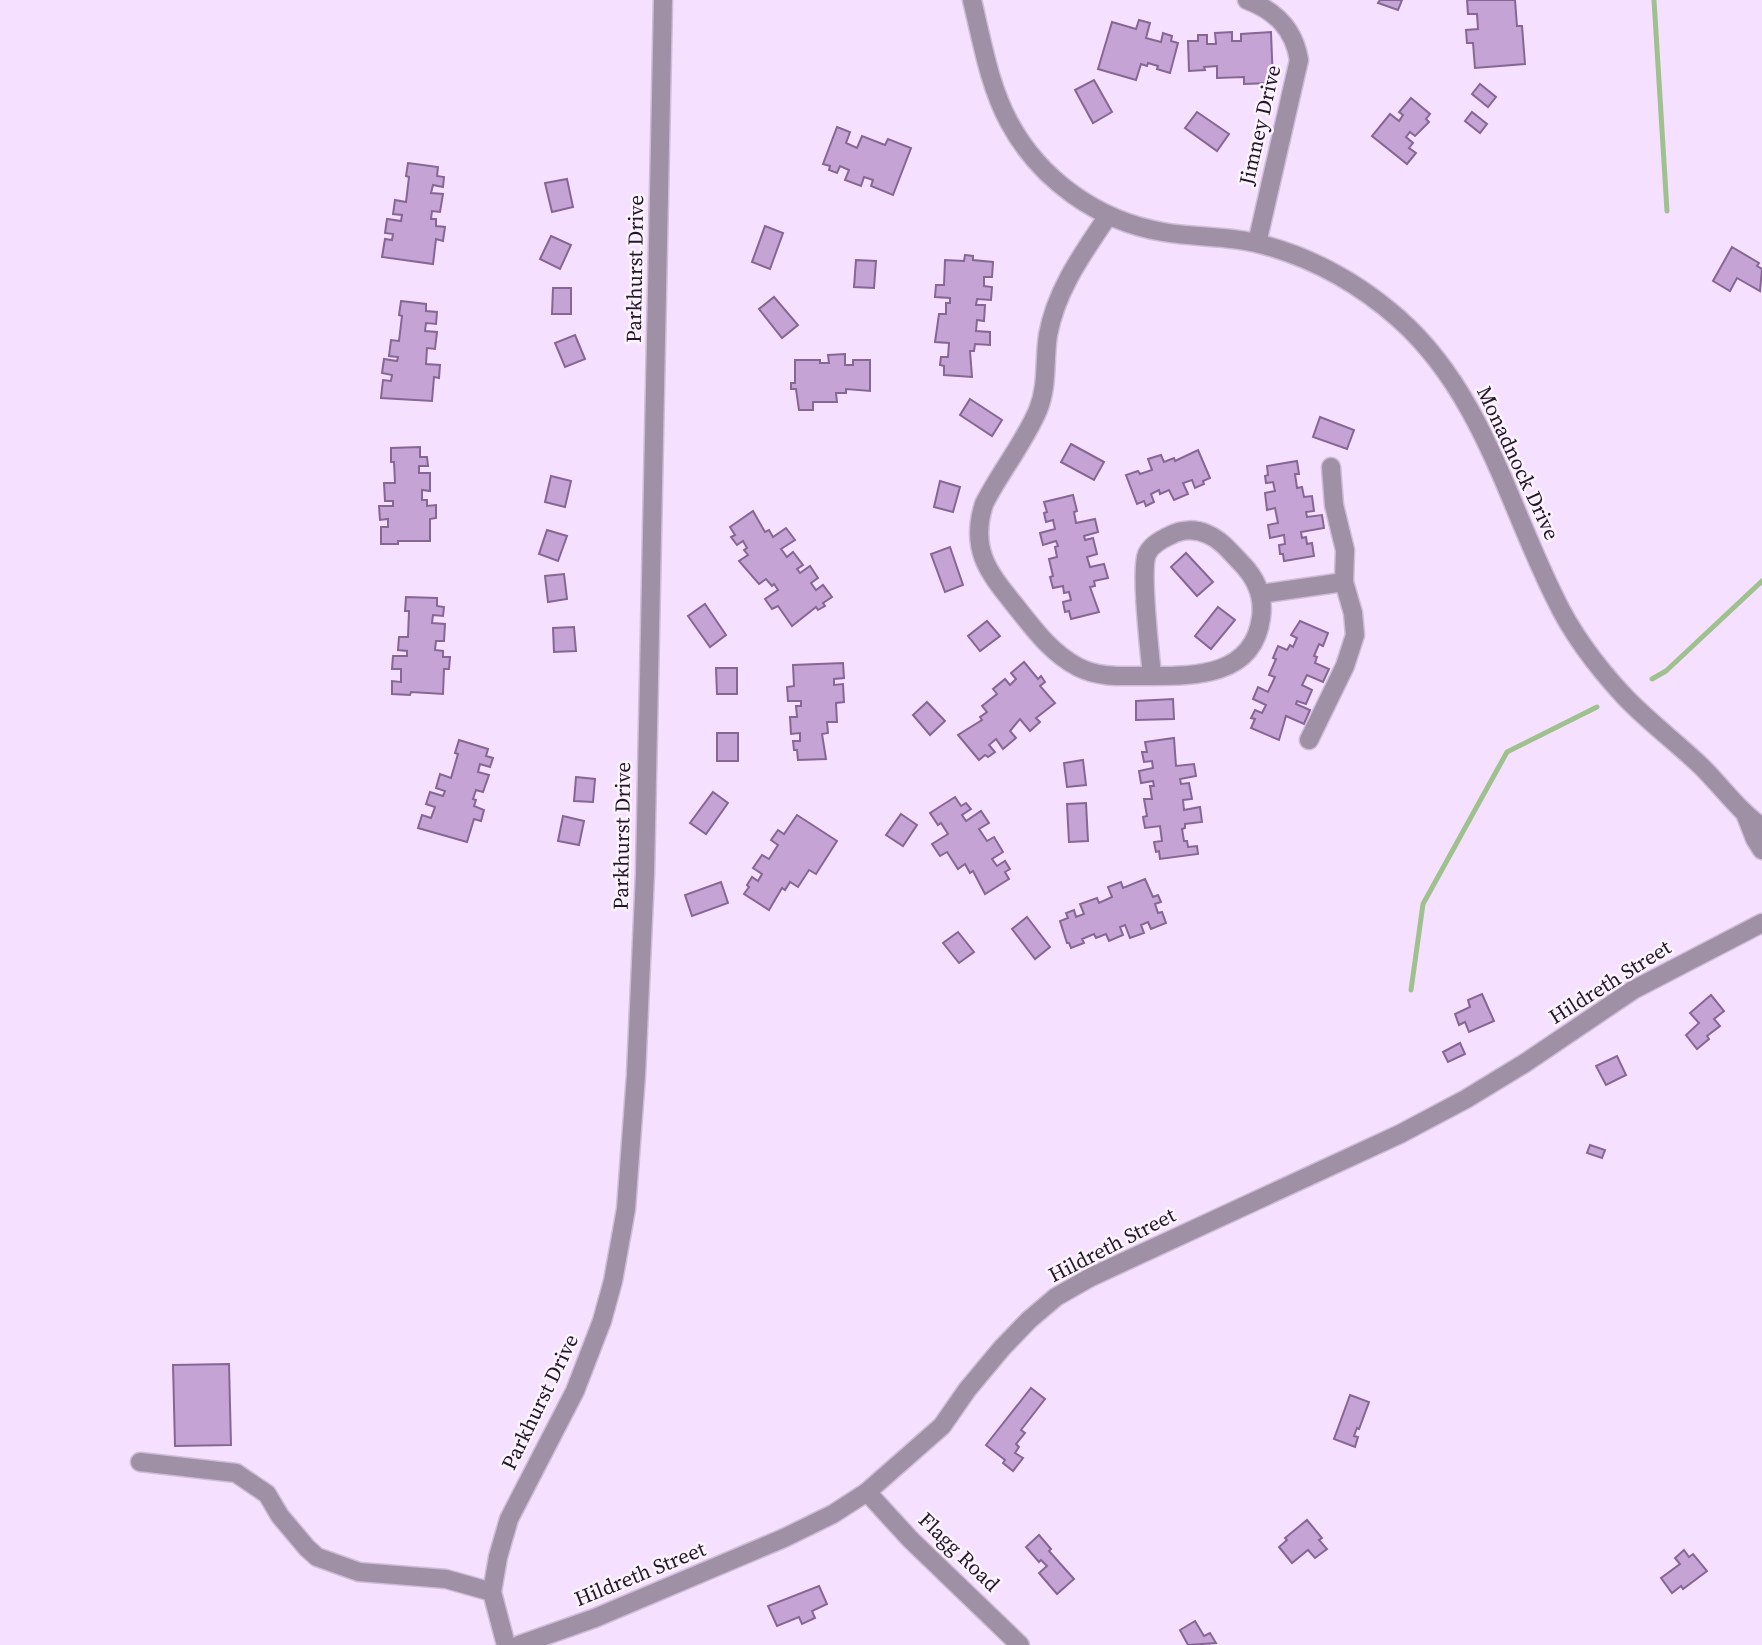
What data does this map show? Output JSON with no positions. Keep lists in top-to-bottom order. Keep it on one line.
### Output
{"streets":{"street":["Jimney Drive","Parkhurst Drive","Monadnock Drive","Hildreth Street","Flagg Road"]},"crossings":[["Jimney Drive","Monadnock Drive"],["Hildreth Street","Flagg Road"]]}
